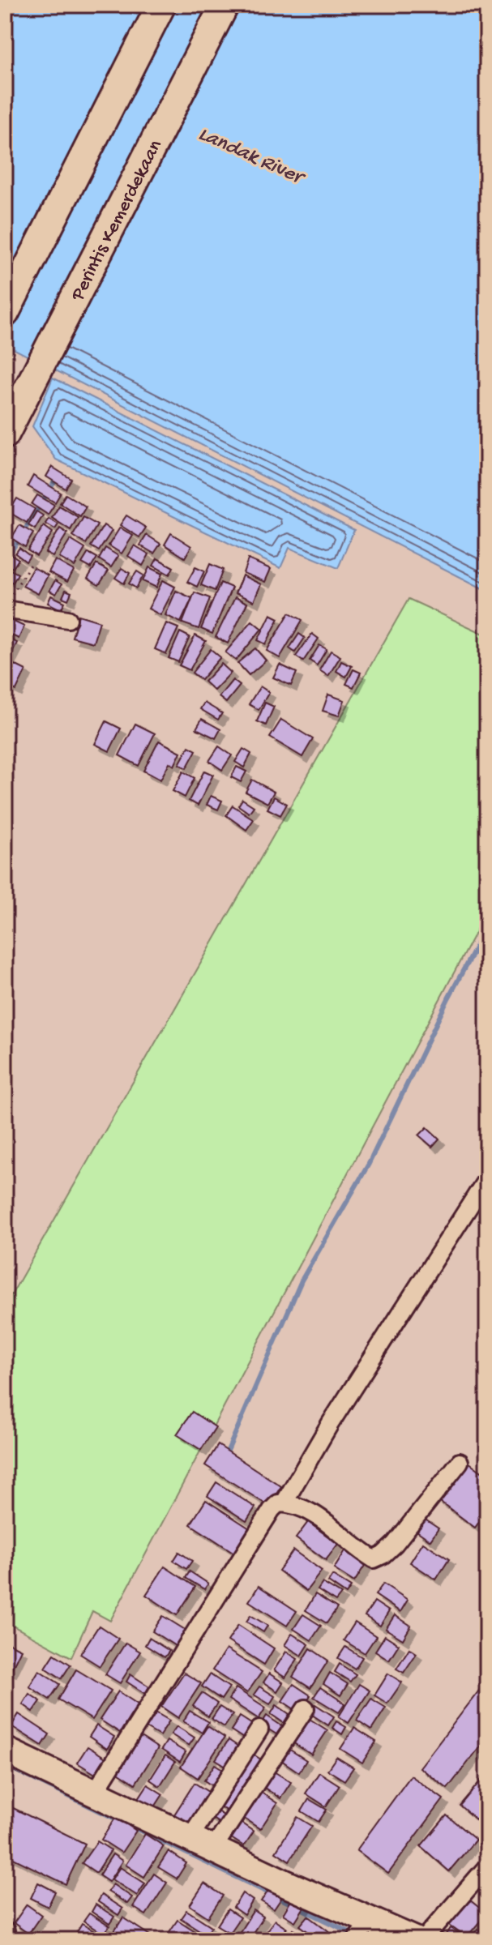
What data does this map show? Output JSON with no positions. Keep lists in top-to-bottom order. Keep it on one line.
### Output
{"streets":{"highway":["Perintis Kemerdekaan"]},"water":["Landak River"]}
